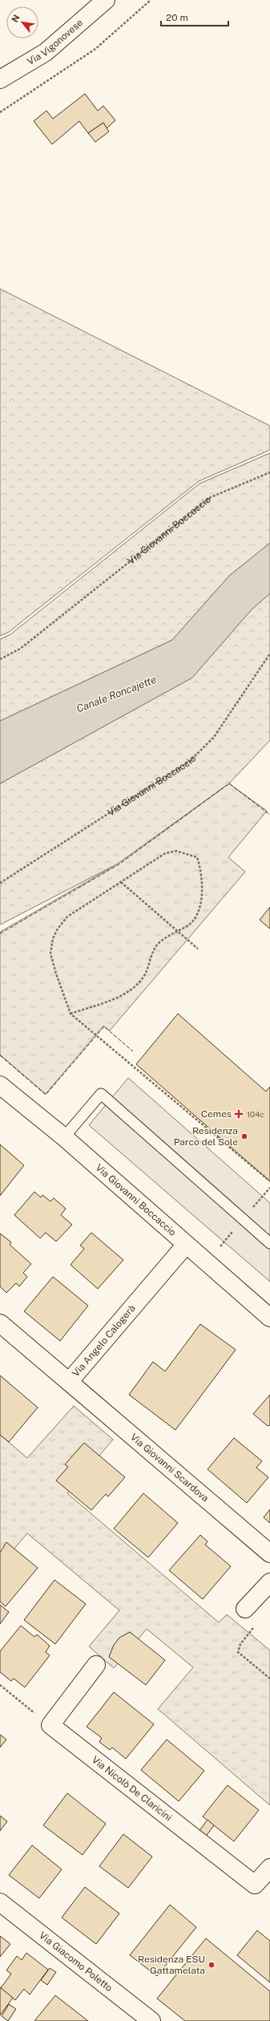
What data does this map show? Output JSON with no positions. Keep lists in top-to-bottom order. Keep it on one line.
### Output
{"streets":{"street":["Via Vigonovese","Via Giovanni Boccaccio","Via Angelo Calogerà","Via Giovanni Scardova","Via Nicolò De Claricini","Via Giacomo Poletto"]},"crossings":[["Via Giovanni Boccaccio","Via Angelo Calogerà"],["Via Angelo Calogerà","Via Giovanni Scardova"]],"water":["Canale Roncajette"],"places":{"health":["Cemes"],"other":["Residenza Parco del Sole","Residenza ESU Gattamelata"]},"house_numbers":["104c"],"scale_bar":"20 m","north":"top left"}
